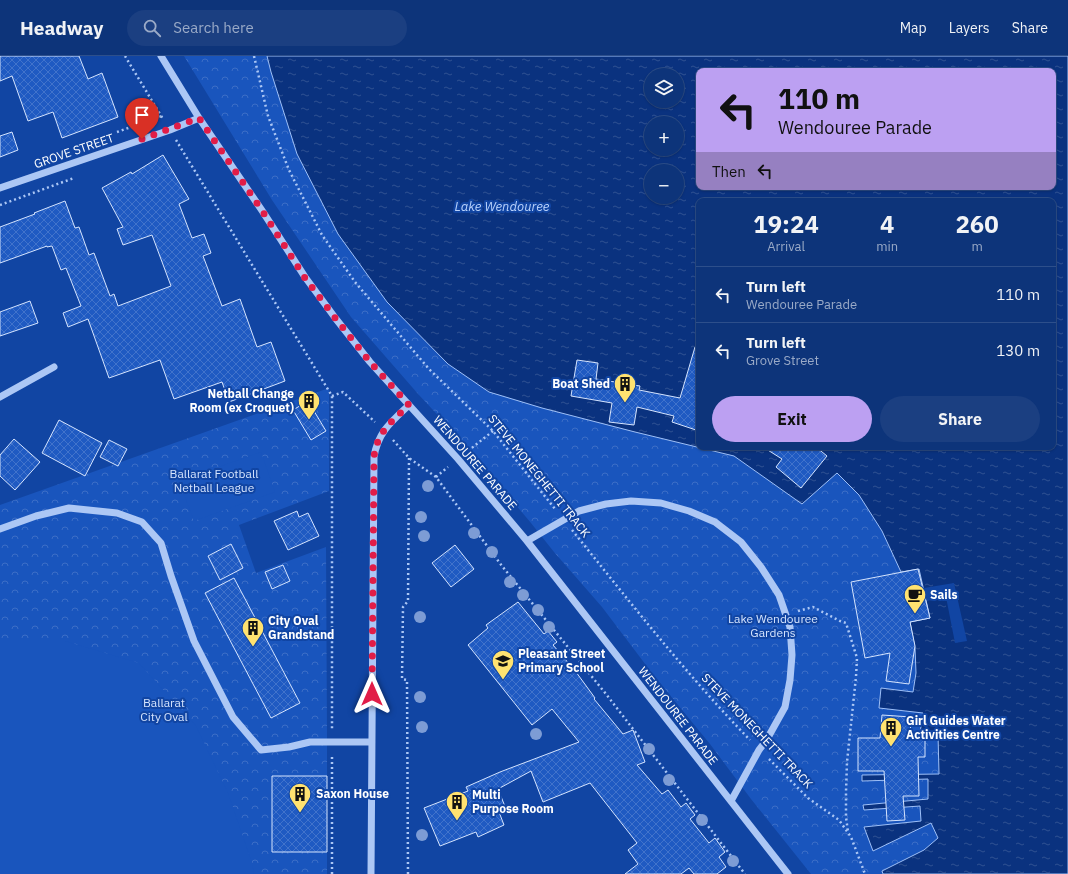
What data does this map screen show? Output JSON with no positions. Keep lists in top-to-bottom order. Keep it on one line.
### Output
{"streets":{"street":["GROVE STREET","WENDOUREE PARADE"],"path":["STEVE MONEGHETTI TRACK"]},"crossings":[["GROVE STREET","WENDOUREE PARADE"]],"water":["Lake Wendouree"],"parks":["Ballarat Football Netball League","Lake Wendouree Gardens","Ballarat City Oval"],"places":{"building":["Boat Shed","Netball Change Room (ex Croquet)","City Oval Grandstand","Girl Guides Water Activities Centre","Saxon House","Multi Purpose Room"],"cafe":["Sails"],"school or university":["Pleasant Street Primary School"]},"page":{"header":"Headway","search":"Search here","nav":["Map","Layers","Share"],"map_buttons":["+","−"],"turn":["110 m","Wendouree Parade"],"then":"Then","eta":["19:24","Arrival","4","min","260","m"],"list":[{"name":"Turn left","note":"Wendouree Parade","value":"110 m"},{"name":"Turn left","note":"Grove Street","value":"130 m"}],"buttons":["Exit","Share"]}}
